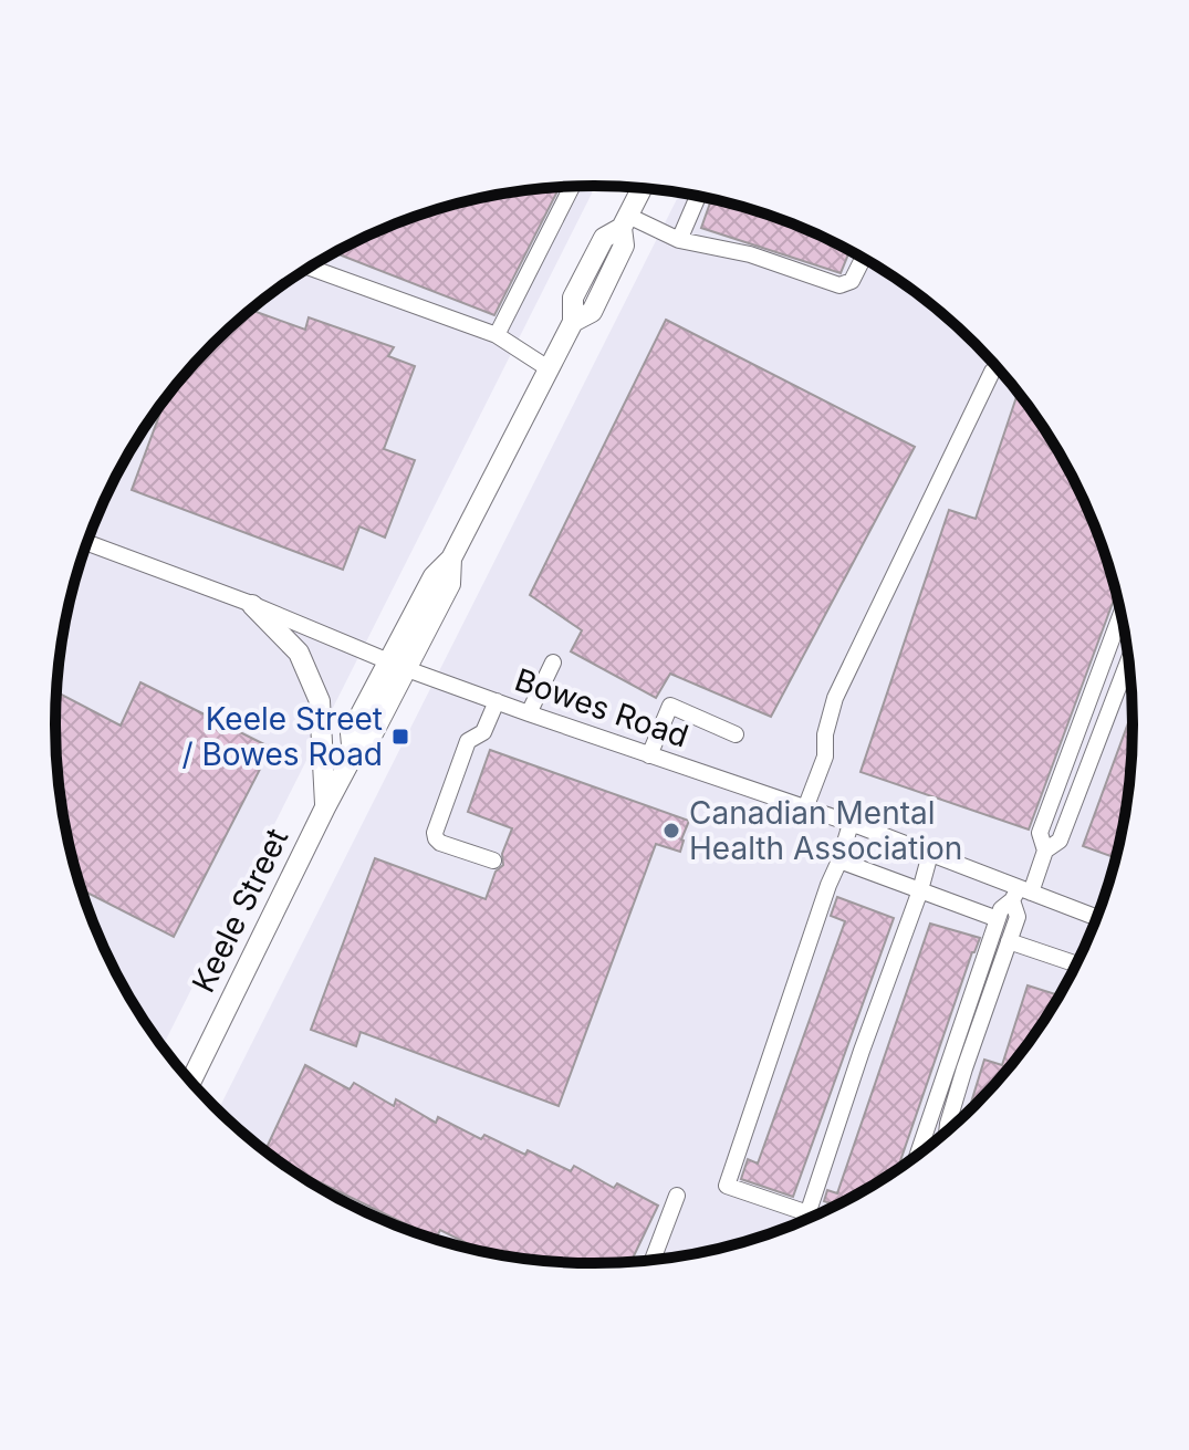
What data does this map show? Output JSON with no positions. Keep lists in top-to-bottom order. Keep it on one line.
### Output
{"streets":{"main road":["Keele Street"],"street":["Bowes Road"]},"crossings":[["Bowes Road","Keele Street"]],"places":{"transit":["Keele Street / Bowes Road"],"other":["Canadian Mental Health Association"]}}
